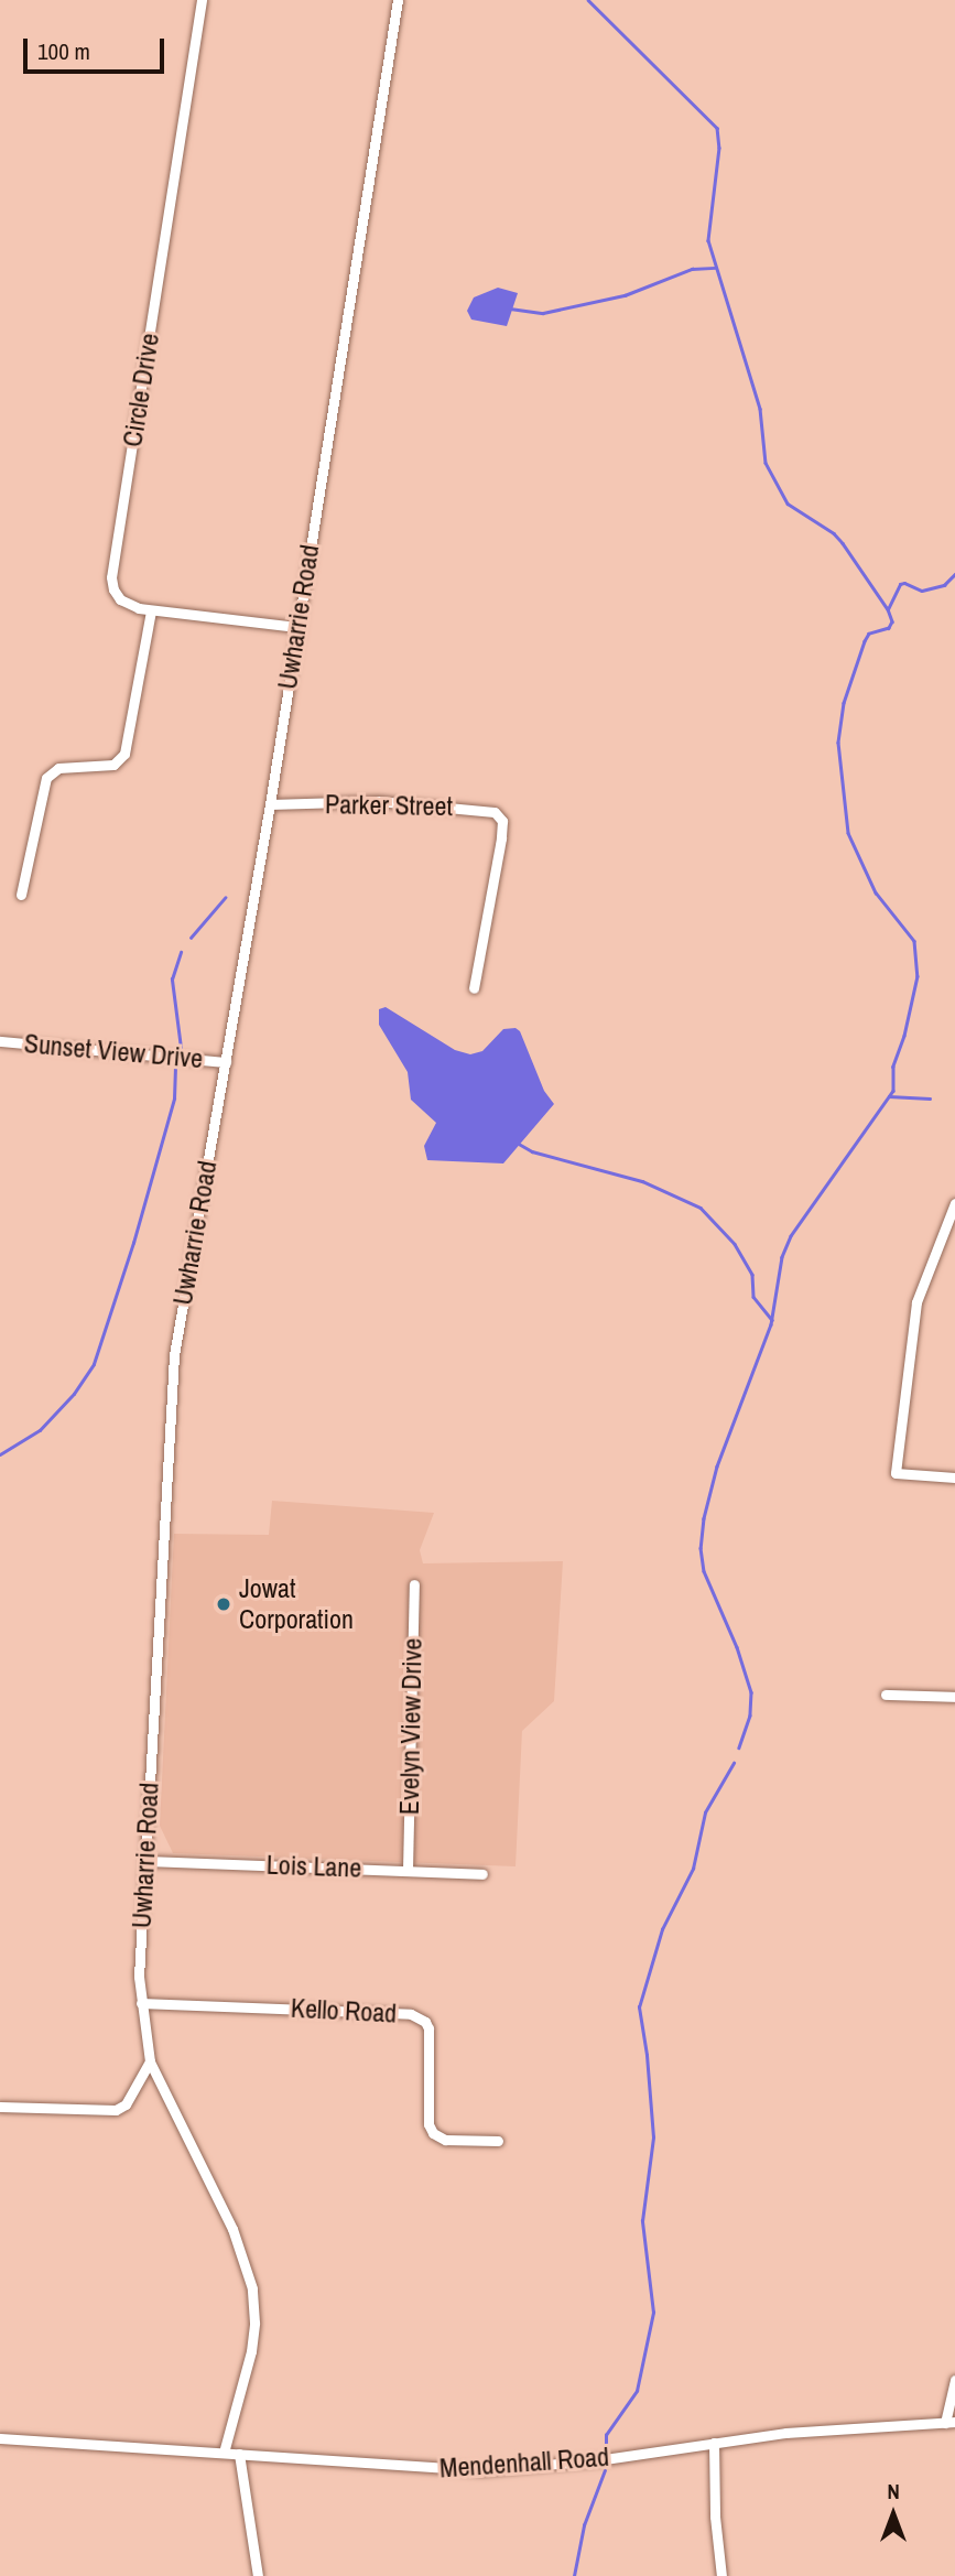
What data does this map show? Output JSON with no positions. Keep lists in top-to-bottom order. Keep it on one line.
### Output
{"streets":{"street":["Circle Drive","Uwharrie Road","Parker Street","Sunset View Drive","Evelyn View Drive","Lois Lane","Kello Road","Mendenhall Road"]},"crossings":[["Circle Drive","Uwharrie Road"],["Uwharrie Road","Parker Street"],["Uwharrie Road","Sunset View Drive"],["Uwharrie Road","Lois Lane"],["Uwharrie Road","Kello Road"],["Uwharrie Road","Mendenhall Road"],["Evelyn View Drive","Lois Lane"]],"places":["Jowat Corporation"],"scale_bar":"100 m","north":"top"}
